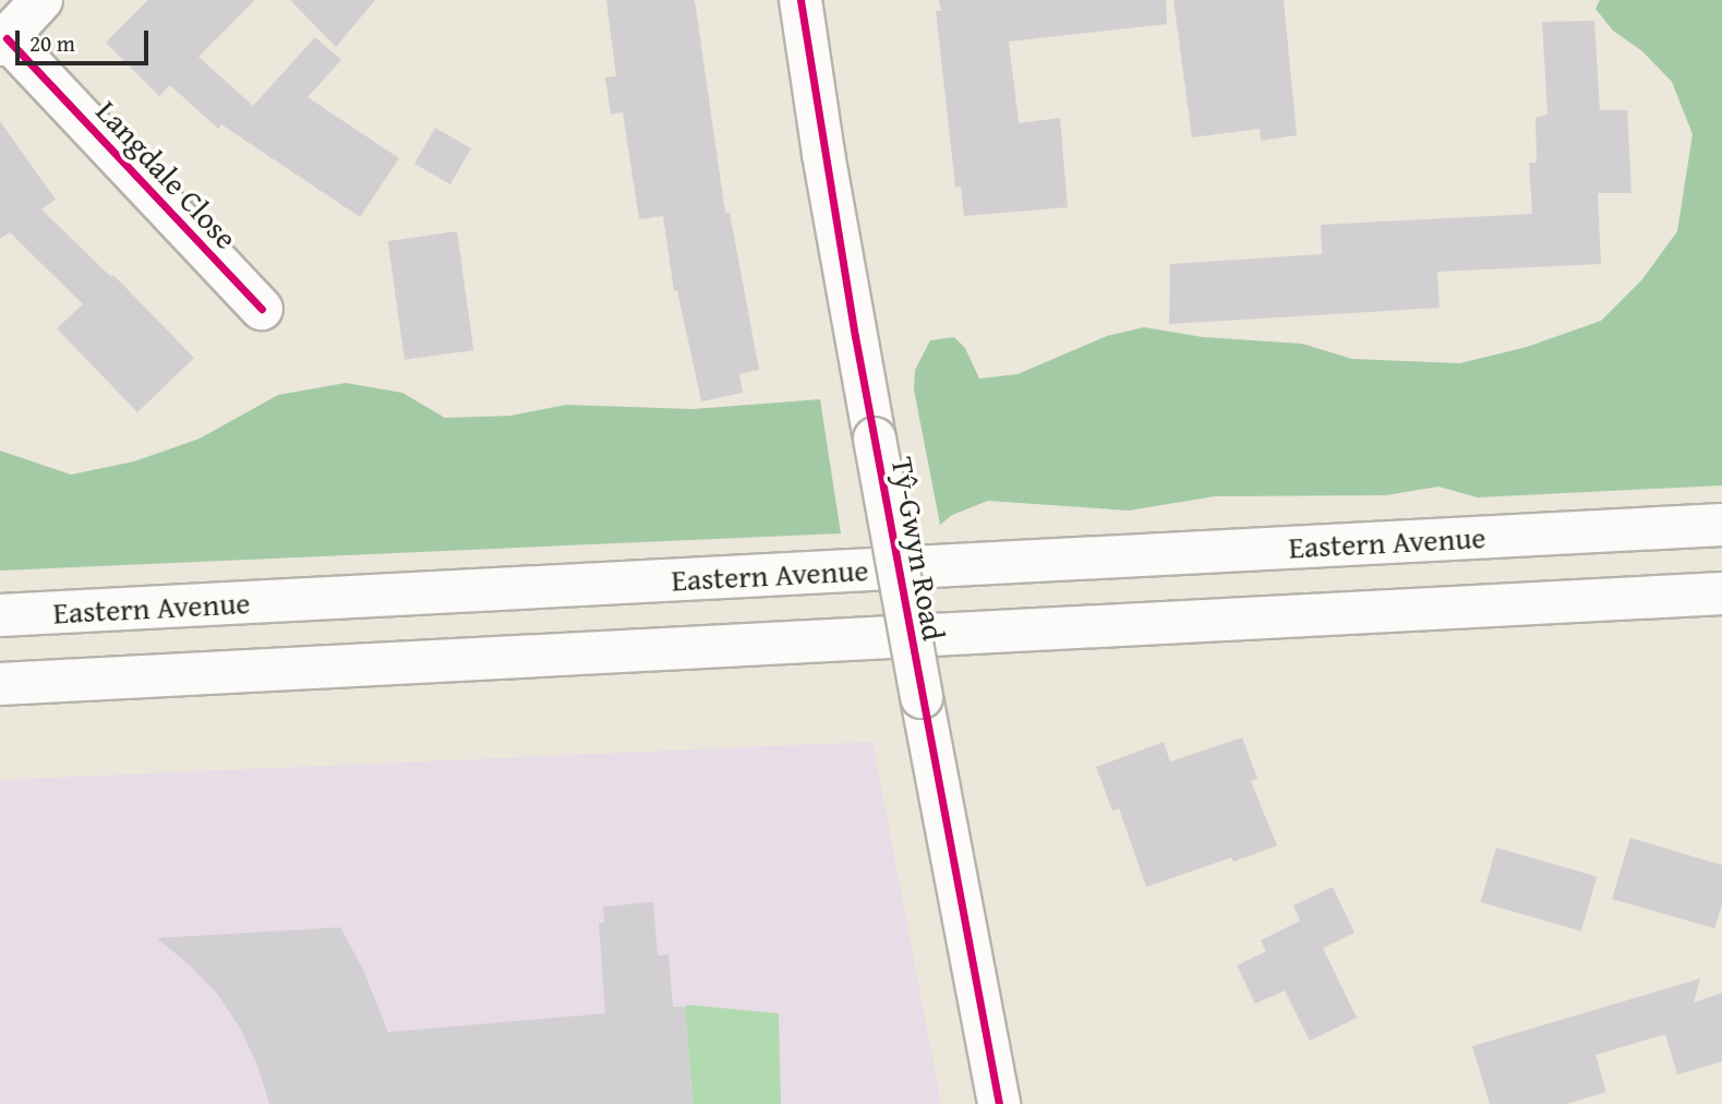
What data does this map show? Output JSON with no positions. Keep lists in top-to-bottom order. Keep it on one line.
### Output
{"streets":{"main road":["Langdale Close","Eastern Avenue","Tŷ-Gwyn Road"]},"scale_bar":"20 m"}
